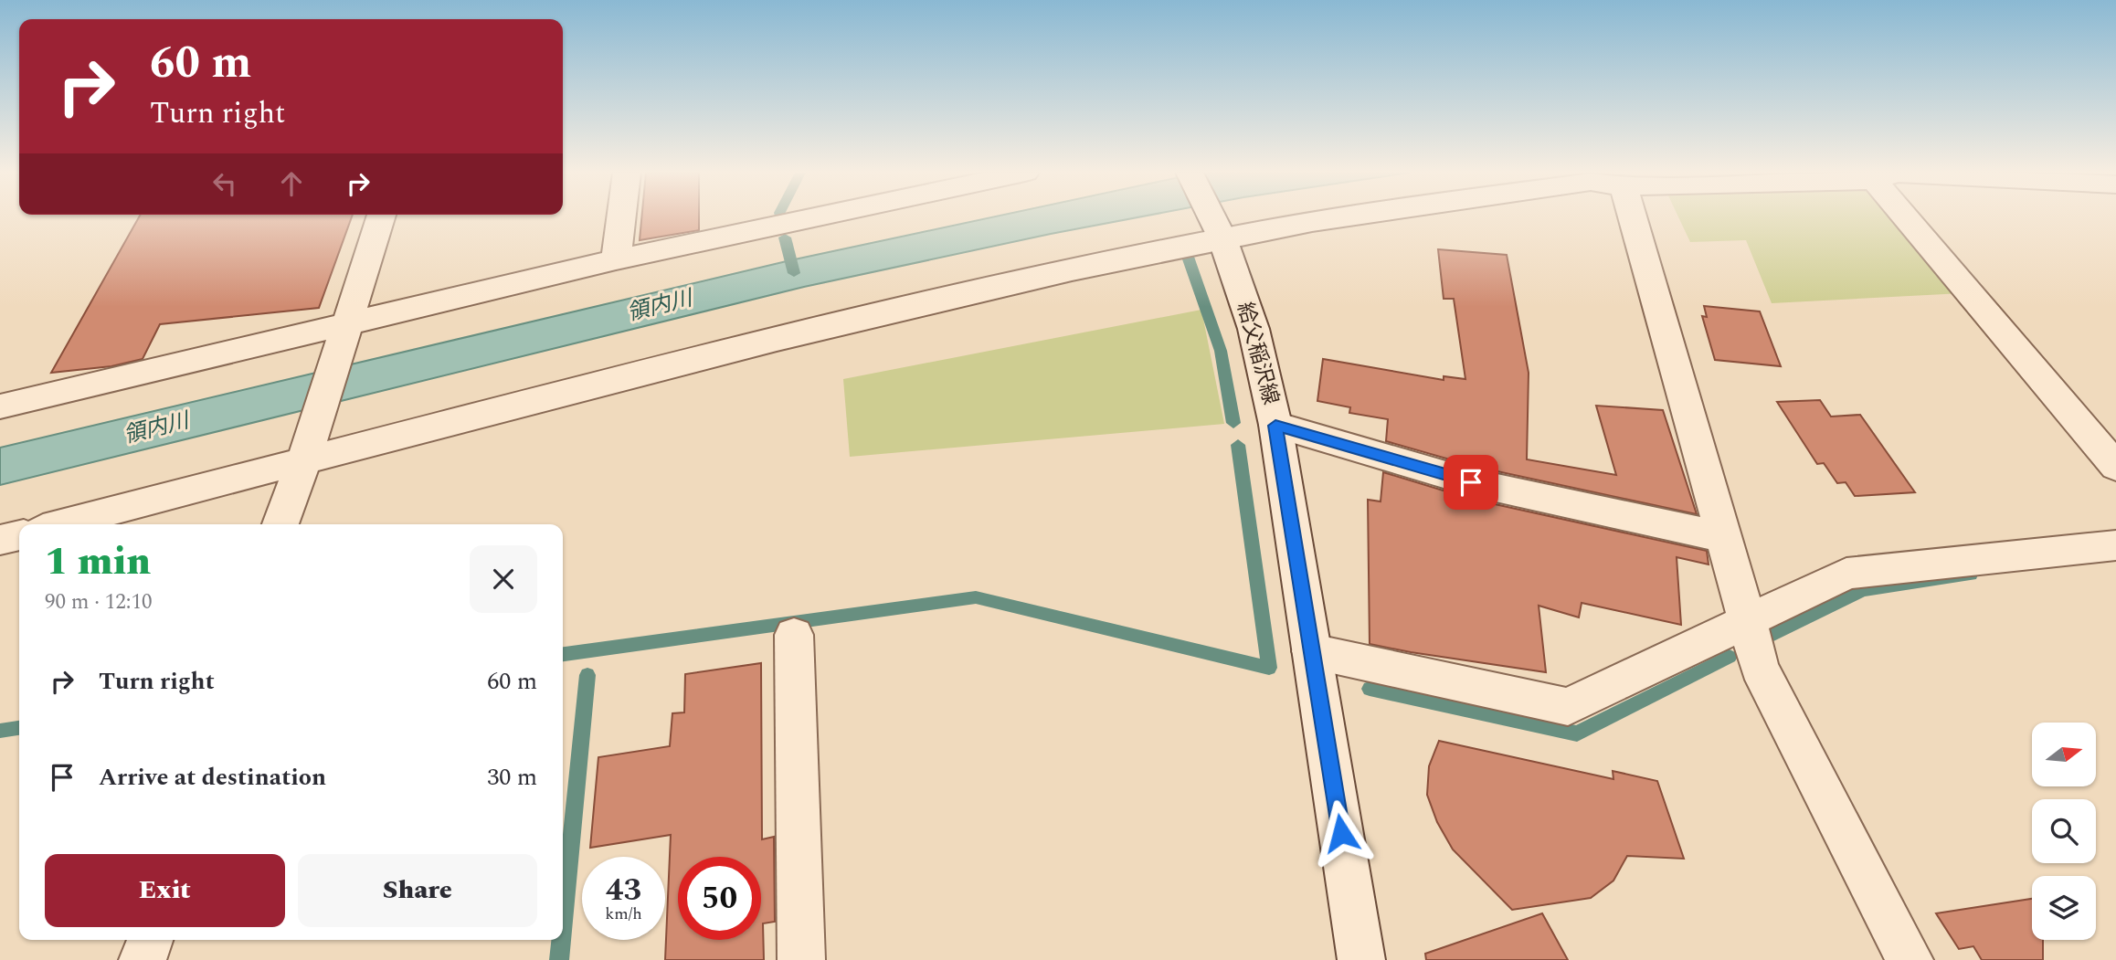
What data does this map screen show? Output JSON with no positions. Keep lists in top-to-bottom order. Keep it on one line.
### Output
{"streets":{"street":["給父稲沢線"]},"water":["領内川"],"north":"right","page":{"turn":["60 m","Turn right"],"heading":["1 min","90 m · 12:10"],"list":[{"name":"Turn right","value":"60 m"},{"name":"Arrive at destination","value":"30 m"}],"buttons":["Exit","Share"],"speed":"43 km/h","limit":"50"}}
